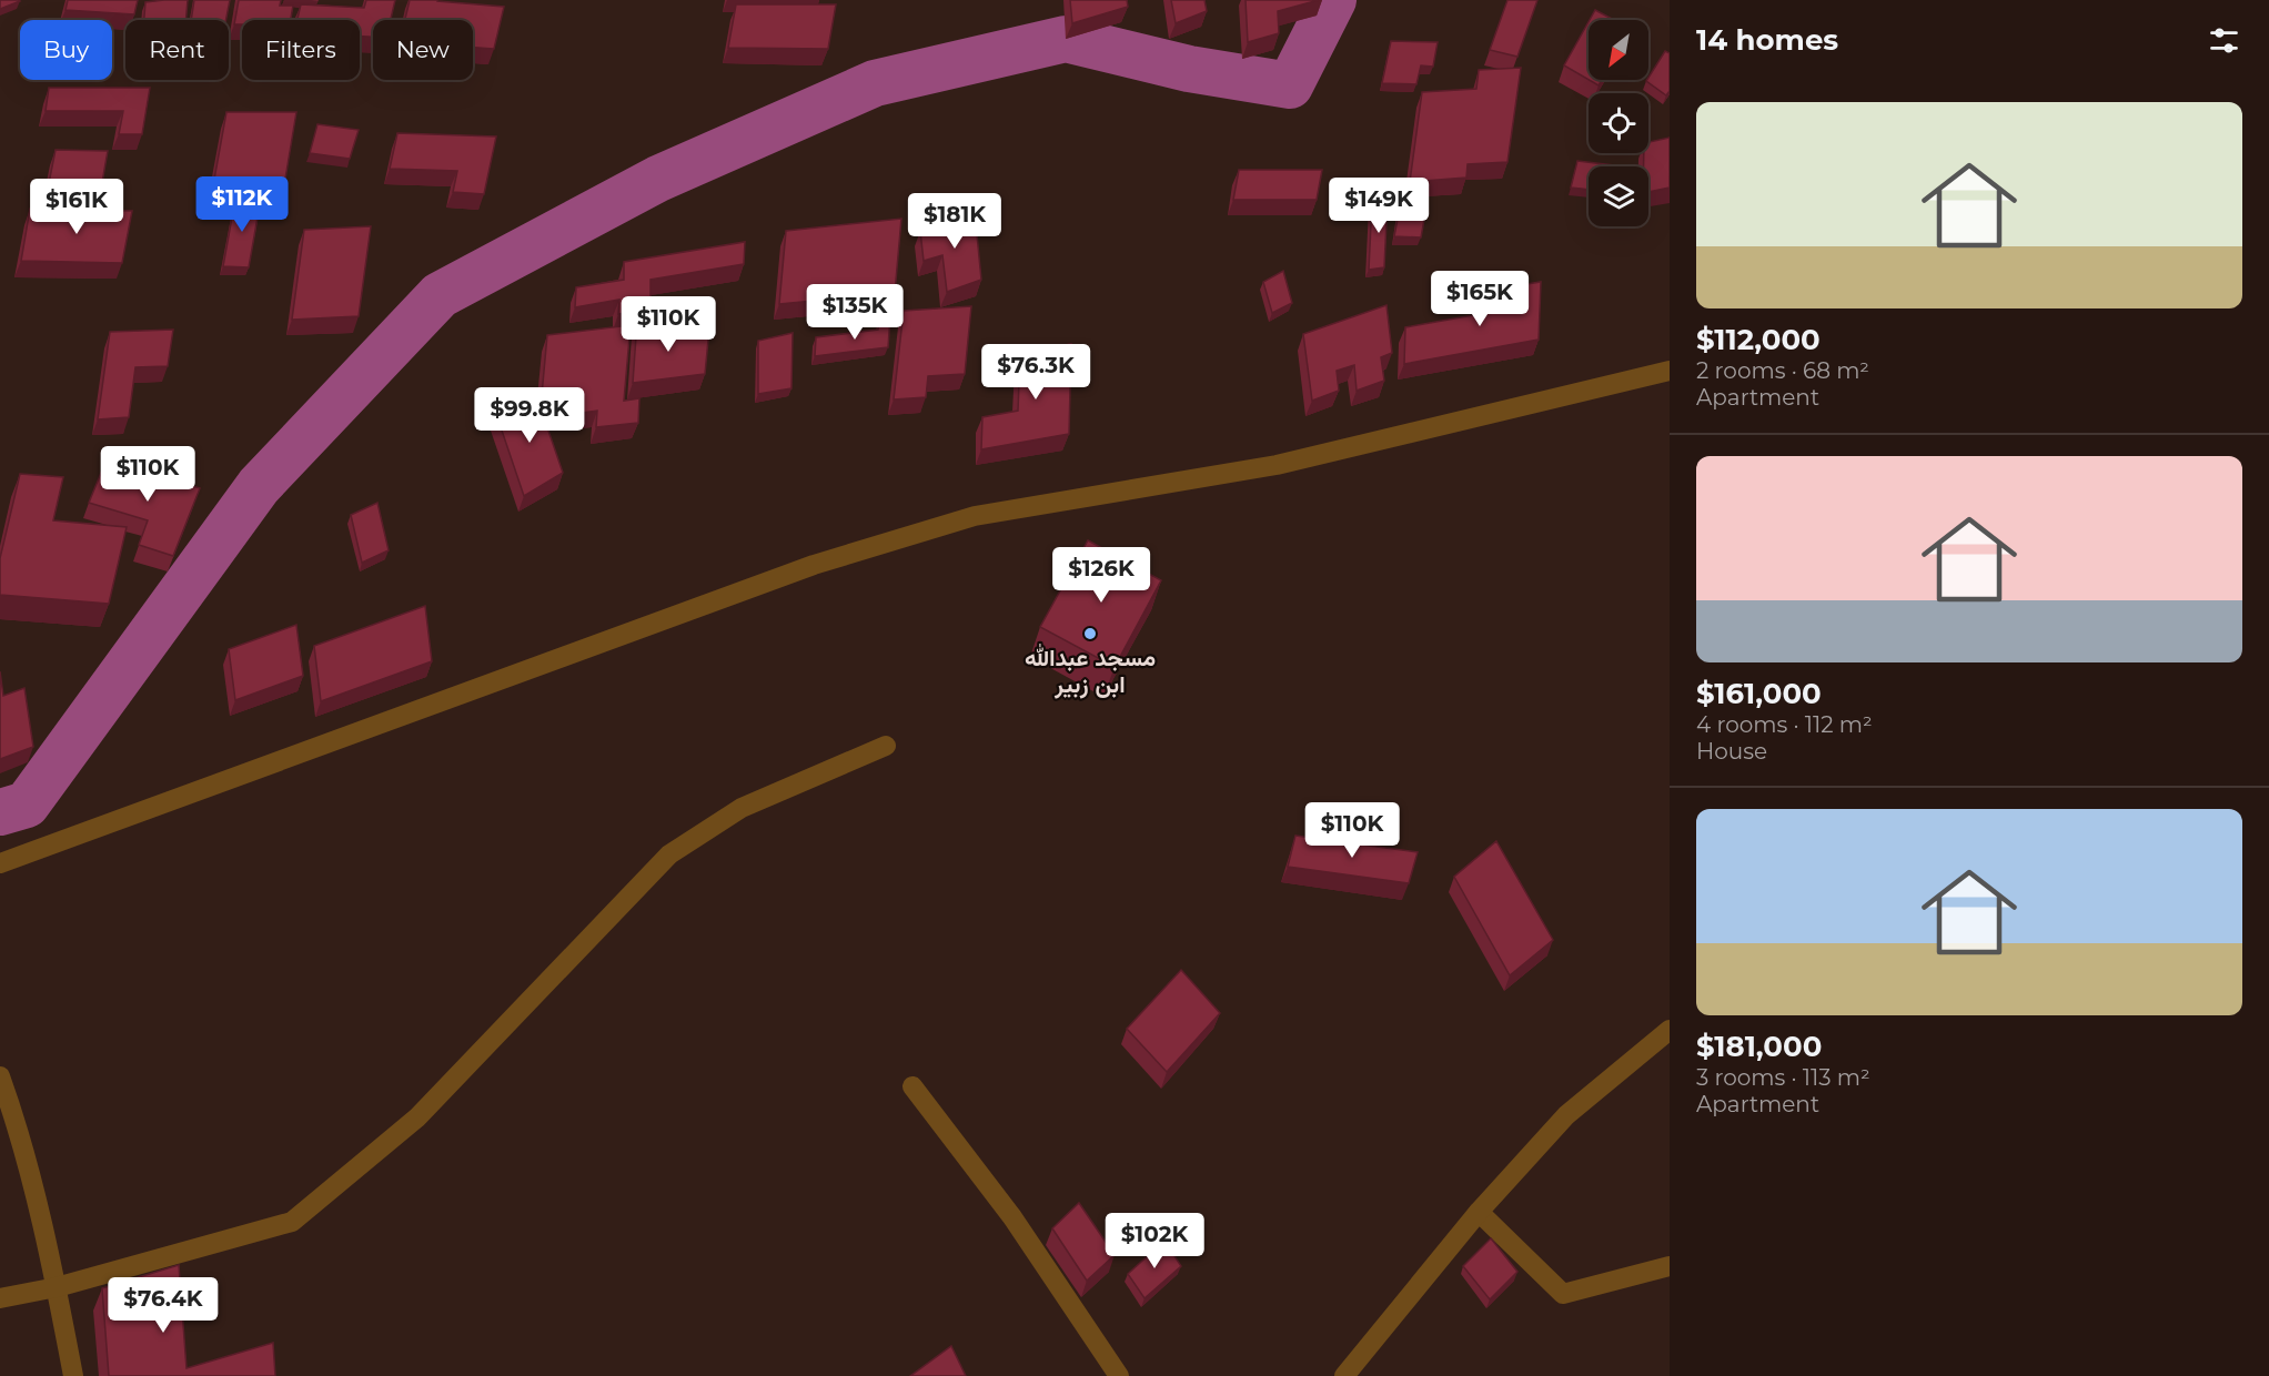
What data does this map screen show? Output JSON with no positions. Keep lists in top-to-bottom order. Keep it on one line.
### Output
{"places":["مسجد عبدالله ابن زبیر"],"north":"bottom left","page":{"heading":"14 homes","chip":["Buy","Rent","Filters","New"],"list":[{"name":"$112,000","note":"2 rooms · 68 m² · Apartment"},{"name":"$161,000","note":"4 rooms · 112 m² · House"},{"name":"$181,000","note":"3 rooms · 113 m² · Apartment"}],"price":["$112K","$149K","$161K","$181K","$165K","$135K","$110K","$76.3K","$99.8K","$110K","$126K","$110K","$102K","$76.4K"]}}
